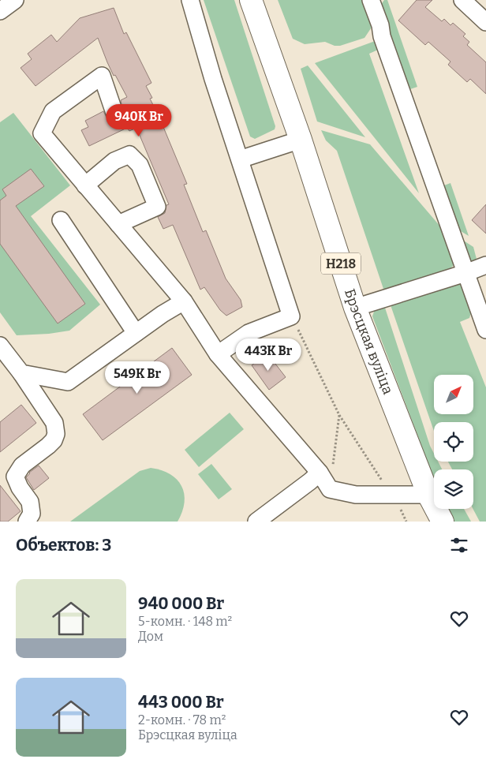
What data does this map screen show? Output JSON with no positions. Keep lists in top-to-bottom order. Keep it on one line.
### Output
{"streets":{"main road":["Н218","Брэсцкая вуліца"]},"north":"top right","page":{"price":["940K Br","443K Br","549K Br"],"heading":"Объектов: 3","list":[{"name":"940 000 Br","note":"5-комн. · 148 m² · Дом"},{"name":"443 000 Br","note":"2-комн. · 78 m² · Брэсцкая вуліца"}]}}
